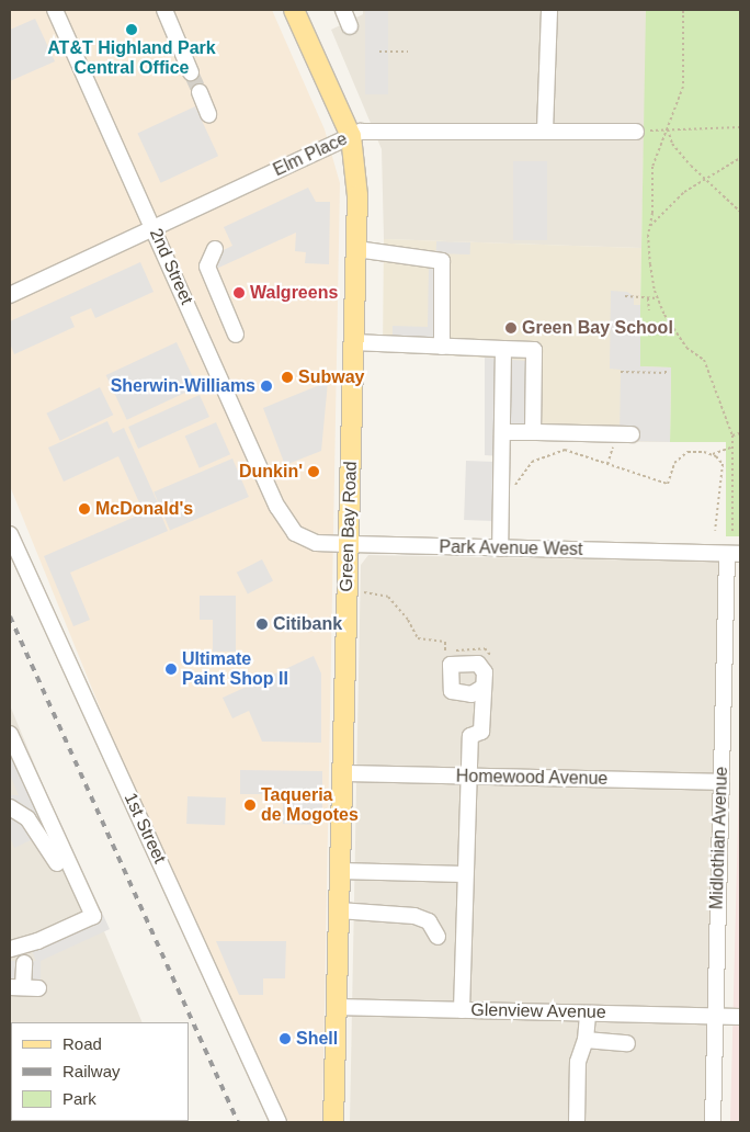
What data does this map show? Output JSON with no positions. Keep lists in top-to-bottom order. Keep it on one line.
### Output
{"streets":{"main road":["Green Bay Road"],"street":["Elm Place","2nd Street","Park Avenue West","Homewood Avenue","1st Street","Midlothian Avenue","Glenview Avenue"]},"crossings":[["Elm Place","2nd Street"],["Elm Place","Green Bay Road"],["2nd Street","Park Avenue West"],["Green Bay Road","Park Avenue West"],["Green Bay Road","Homewood Avenue"],["Green Bay Road","Glenview Avenue"],["Park Avenue West","Midlothian Avenue"],["Homewood Avenue","Midlothian Avenue"],["Midlothian Avenue","Glenview Avenue"]],"places":["AT&T Highland Park Central Office","Walgreens","Green Bay School","Subway","Sherwin-Williams","Dunkin'","McDonald's","Citibank","Ultimate Paint Shop II","Taqueria de Mogotes","Shell"],"legend":["Road","Railway","Park"]}
